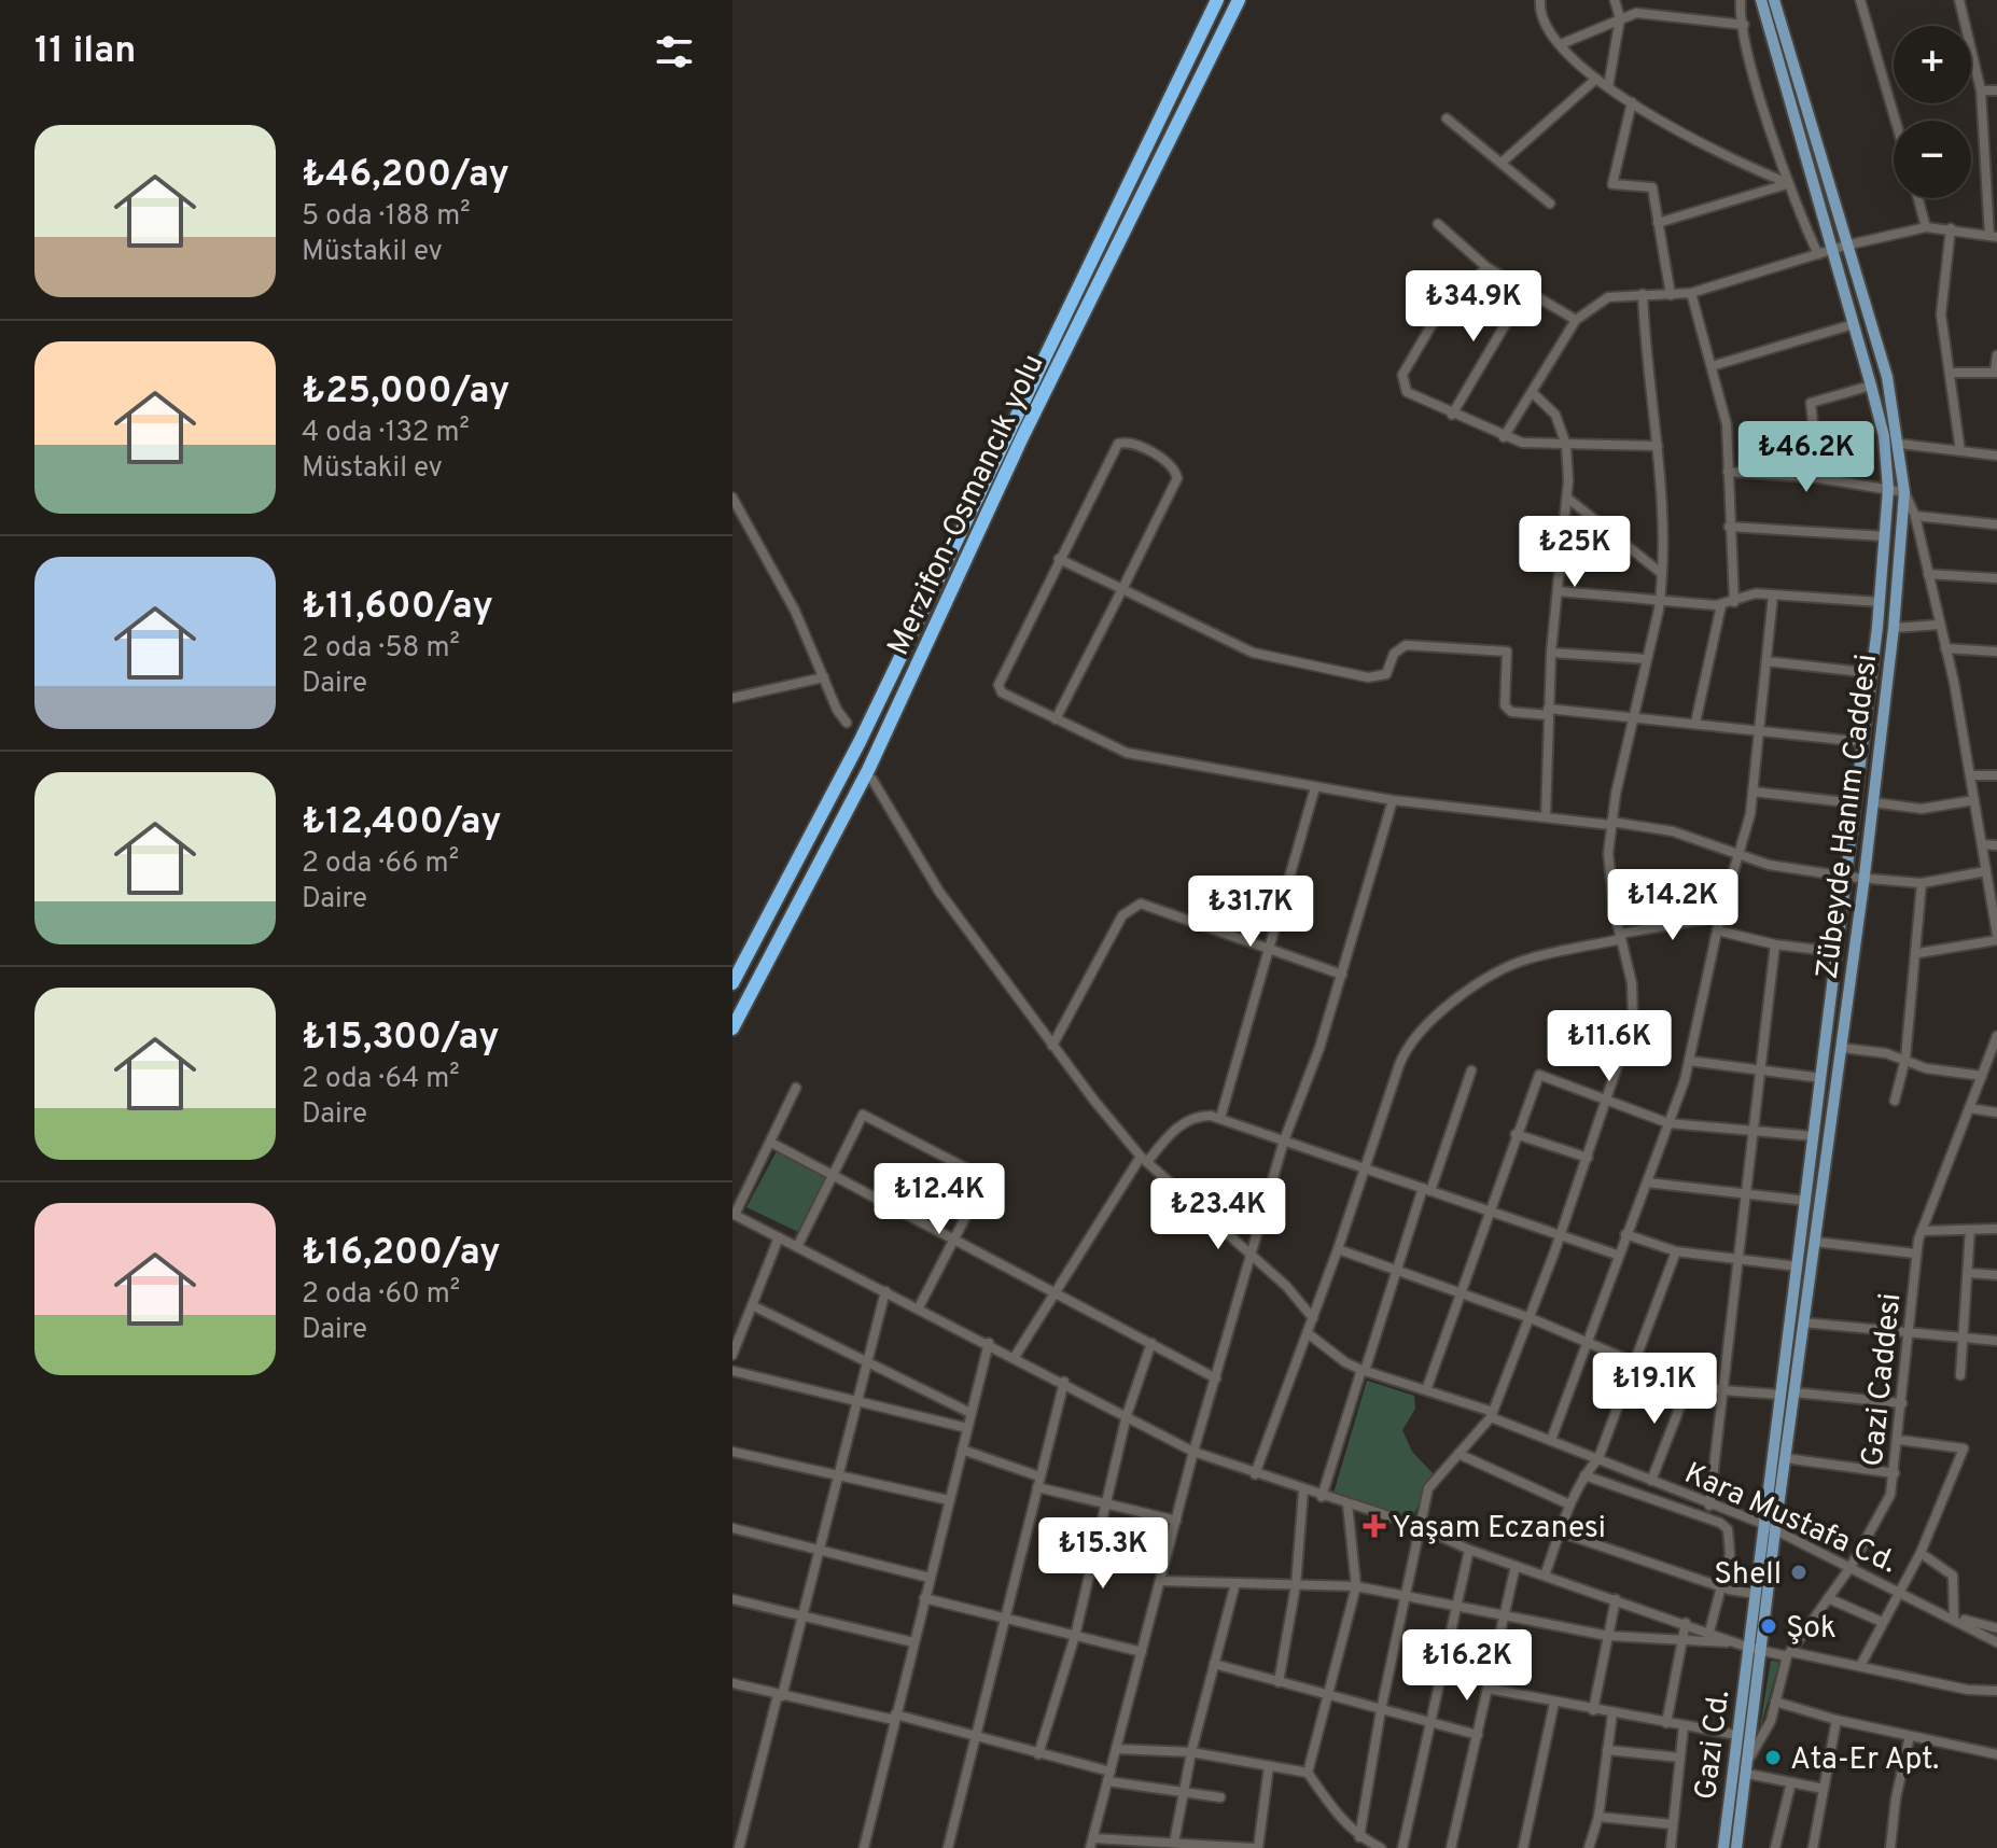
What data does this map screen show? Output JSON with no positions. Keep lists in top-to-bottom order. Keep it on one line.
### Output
{"streets":{"highway":["Merzifon-Osmancık yolu"],"main road":["Zübeyde Hanım Caddesi","Gazi Cd."],"street":["Gazi Caddesi","Kara Mustafa Cd."]},"crossings":[["Zübeyde Hanım Caddesi","Kara Mustafa Cd."],["Zübeyde Hanım Caddesi","Gazi Cd."],["Gazi Caddesi","Kara Mustafa Cd."],["Gazi Caddesi","Gazi Cd."]],"places":{"health":["Yaşam Eczanesi"],"other":["Shell","Şok","Ata-Er Apt."]},"page":{"heading":"11 ilan","map_buttons":["+","−"],"list":[{"name":"₺46,200/ay","note":"5 oda · 188 m² · Müstakil ev"},{"name":"₺25,000/ay","note":"4 oda · 132 m² · Müstakil ev"},{"name":"₺11,600/ay","note":"2 oda · 58 m² · Daire"},{"name":"₺12,400/ay","note":"2 oda · 66 m² · Daire"},{"name":"₺15,300/ay","note":"2 oda · 64 m² · Daire"},{"name":"₺16,200/ay","note":"2 oda · 60 m² · Daire"}],"price":["₺34.9K","₺46.2K","₺25K","₺14.2K","₺31.7K","₺11.6K","₺12.4K","₺23.4K","₺19.1K","₺15.3K","₺16.2K"]}}
